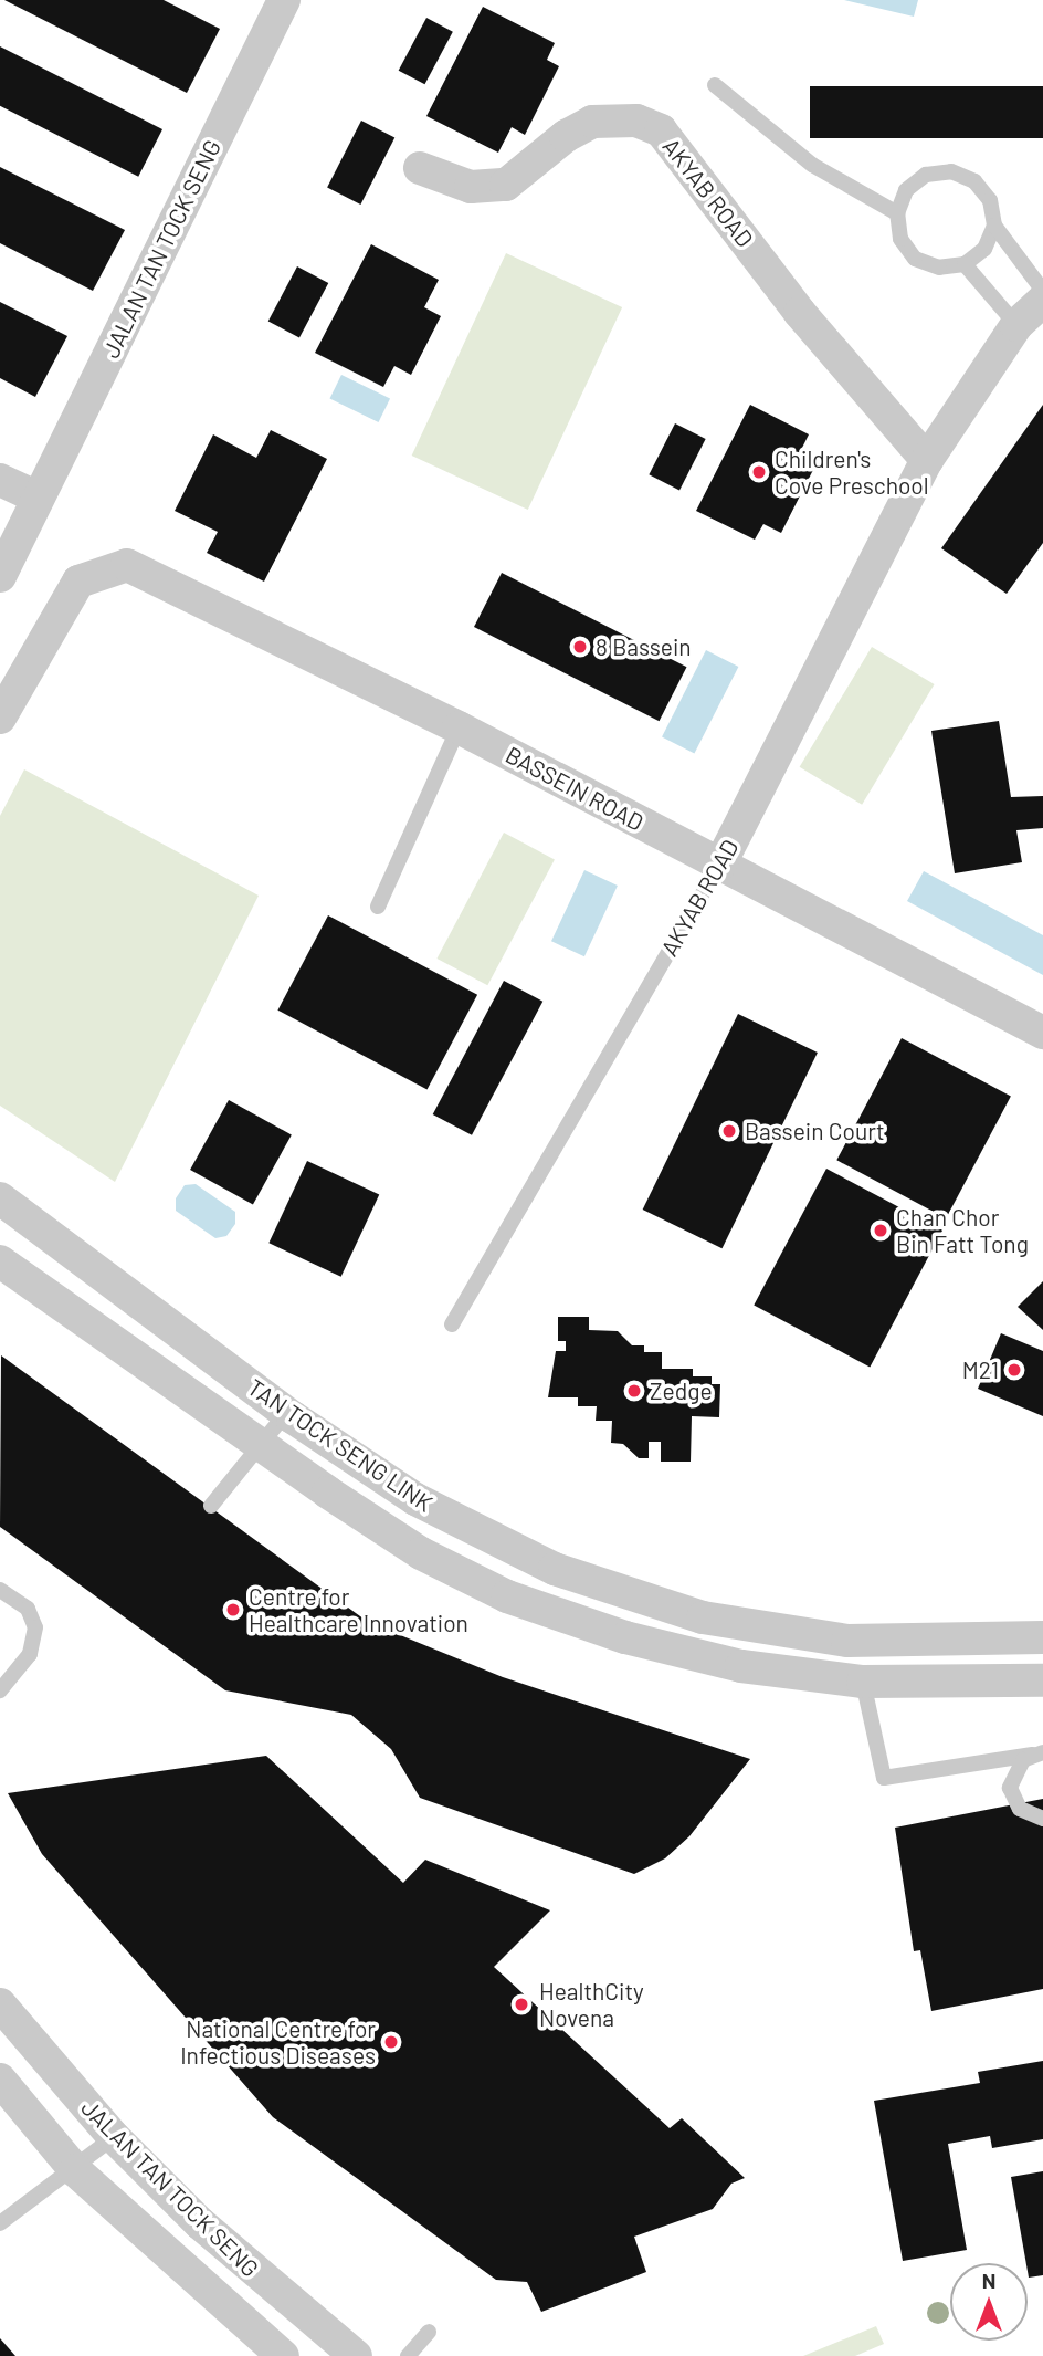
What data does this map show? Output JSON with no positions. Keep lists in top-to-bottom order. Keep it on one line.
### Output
{"streets":{"street":["AKYAB ROAD","JALAN TAN TOCK SENG","BASSEIN ROAD","TAN TOCK SENG LINK"]},"crossings":[["AKYAB ROAD","BASSEIN ROAD"]],"places":["Children's Cove Preschool","8 Bassein","Bassein Court","Chan Chor Bin Fatt Tong","M21","Zedge","Centre for Healthcare Innovation","HealthCity Novena","National Centre for Infectious Diseases"],"north":"top"}
